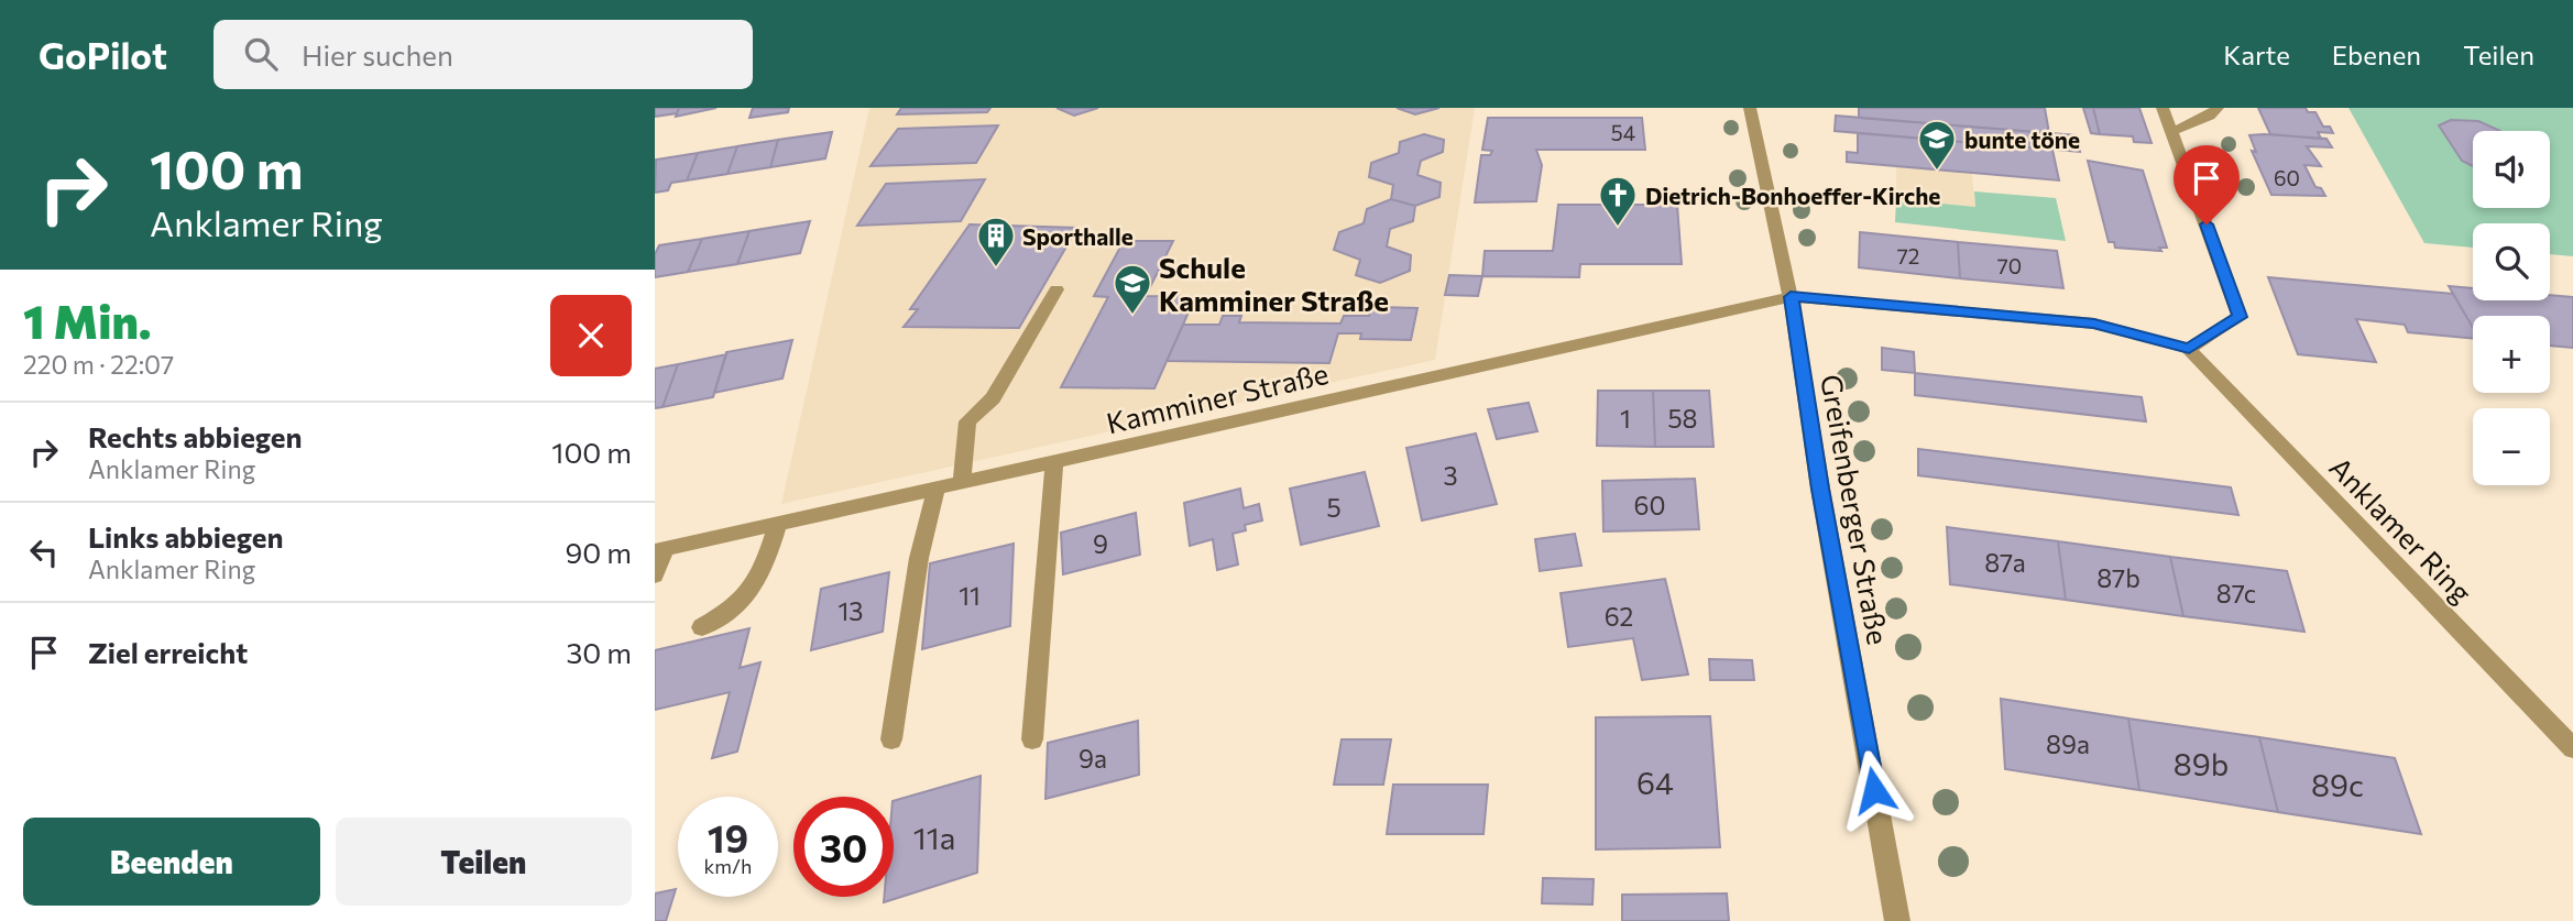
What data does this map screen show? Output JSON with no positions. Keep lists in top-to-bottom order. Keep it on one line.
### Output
{"streets":{"street":["Kamminer Straße","Greifenberger Straße","Anklamer Ring"]},"crossings":[["Kamminer Straße","Greifenberger Straße"]],"places":{"school or university":["bunte töne","Schule Kamminer Straße"],"church":["Dietrich-Bonhoeffer-Kirche"],"building":["Sporthalle"]},"house_numbers":["54","60","72","70","1","58","3","60","5","9","87a","87b","87c","11","13","62","89a","9a","89b","64","89c","11a"],"page":{"header":"GoPilot","search":"Hier suchen","nav":["Karte","Ebenen","Teilen"],"turn":["100 m","Anklamer Ring"],"map_buttons":["+","−"],"heading":["1 Min.","220 m · 22:07"],"list":[{"name":"Rechts abbiegen","note":"Anklamer Ring","value":"100 m"},{"name":"Links abbiegen","note":"Anklamer Ring","value":"90 m"},{"name":"Ziel erreicht","value":"30 m"}],"speed":"19 km/h","limit":"30","buttons":["Beenden","Teilen"]}}
